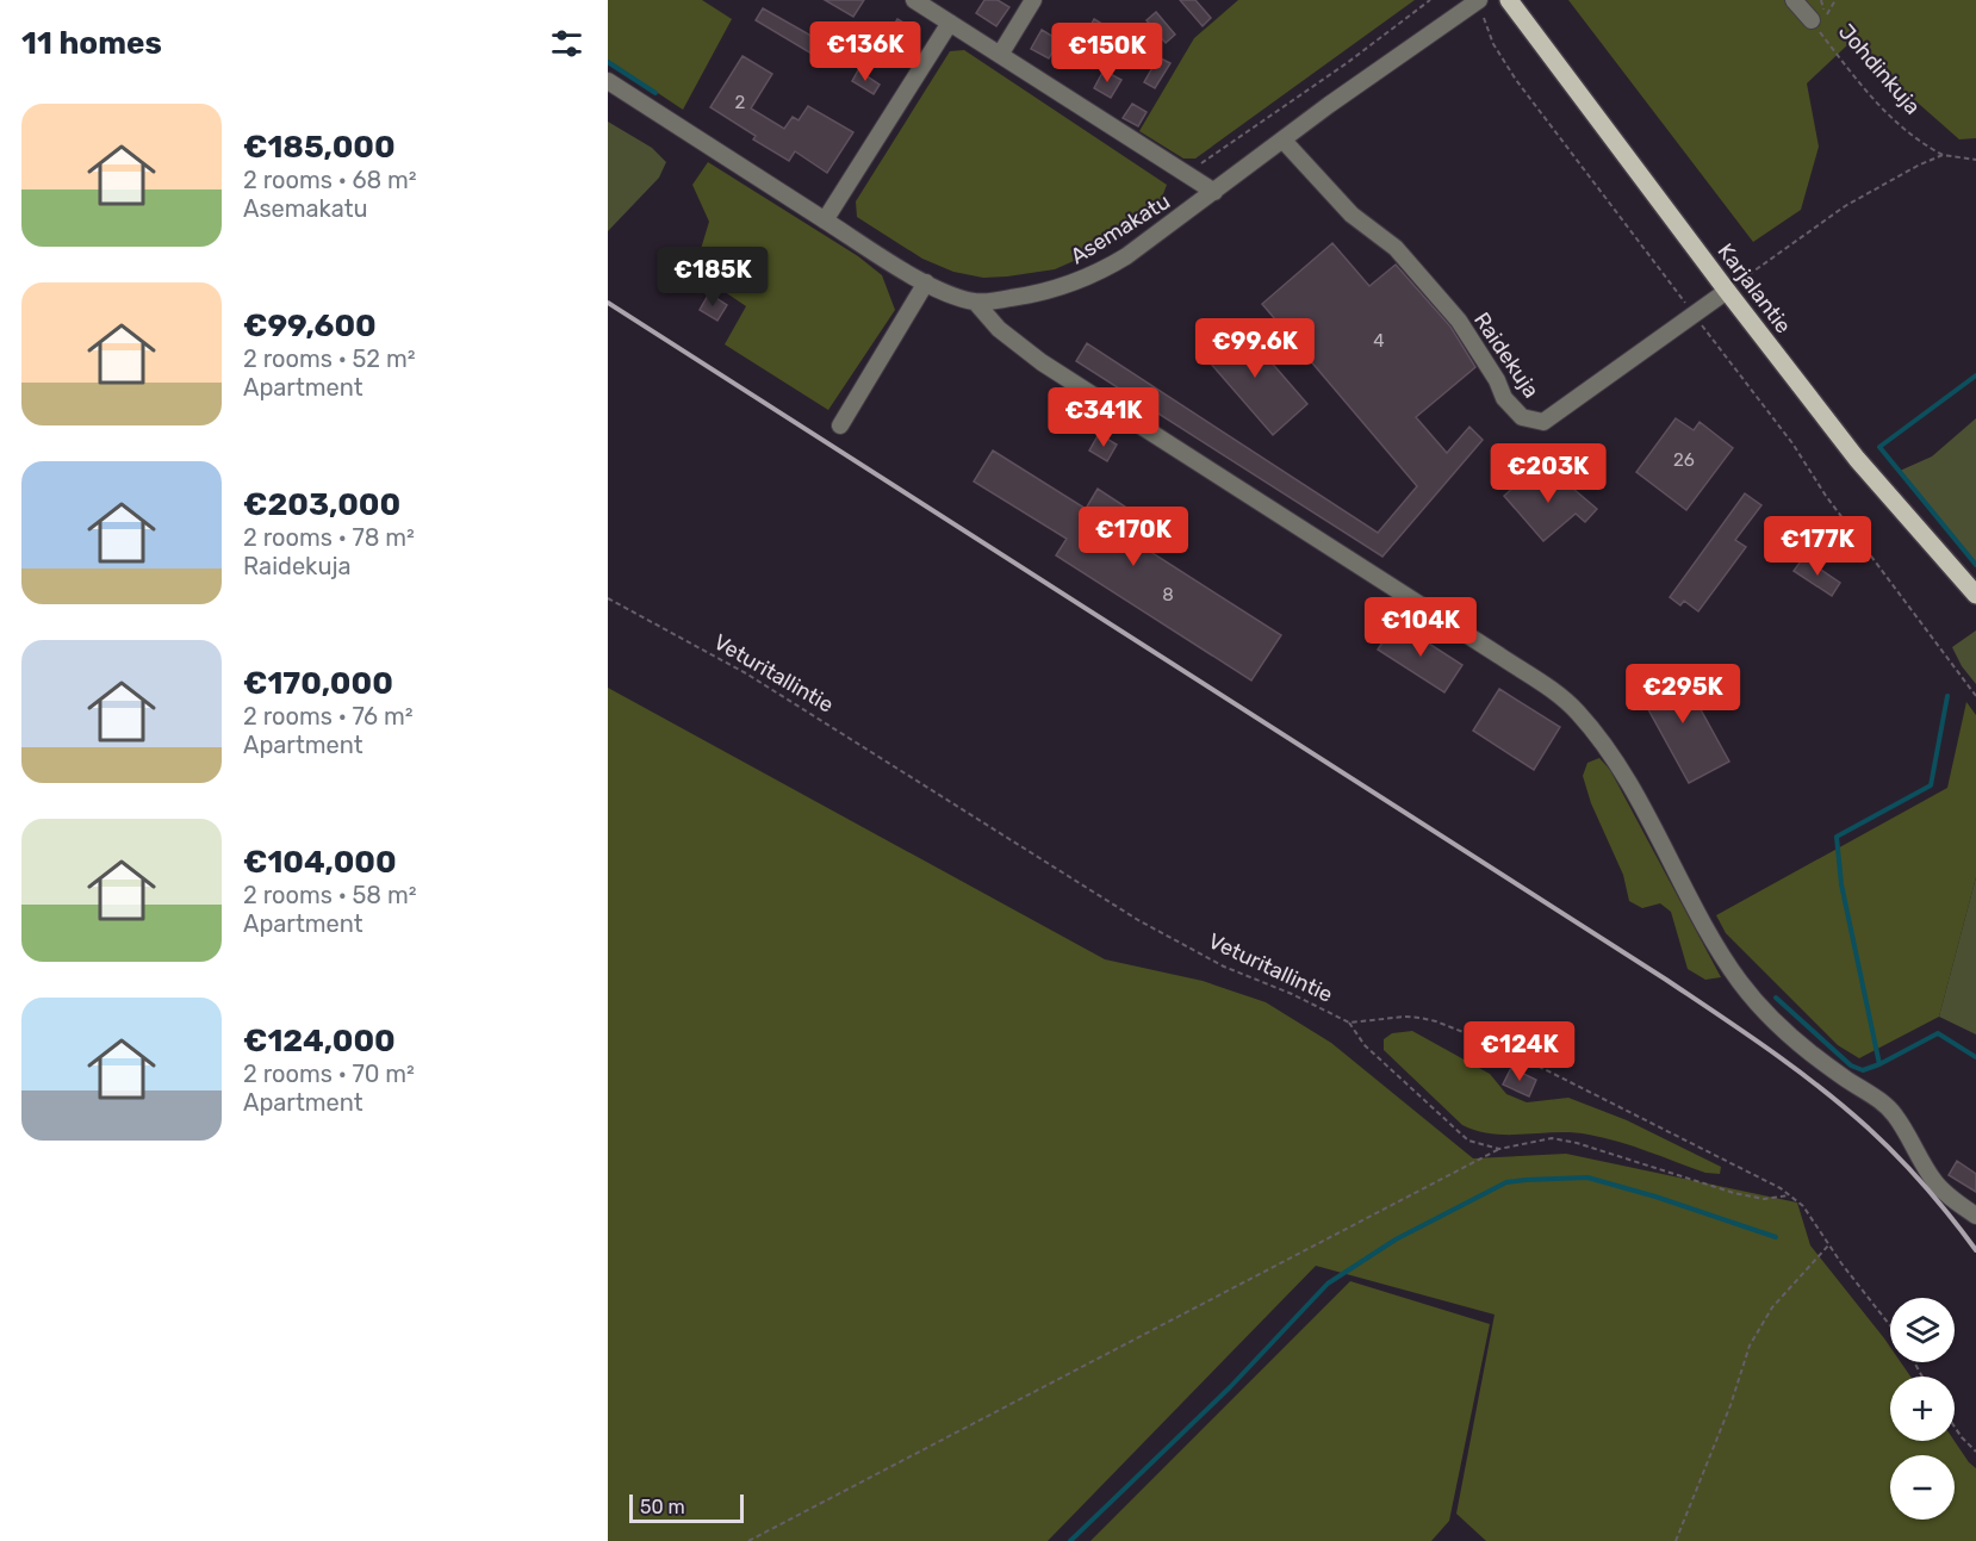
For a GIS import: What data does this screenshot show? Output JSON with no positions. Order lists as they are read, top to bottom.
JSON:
{
  "streets": {
    "main road": ["Karjalantie"],
    "street": ["Johdinkuja", "Asemakatu", "Raidekuja"],
    "path": ["Veturitallintie"]
  },
  "crossings": [
    ["Asemakatu", "Raidekuja"],
    ["Karjalantie", "Raidekuja"]
  ],
  "house_numbers": [
    "2",
    "4",
    "26",
    "8"
  ],
  "scale_bar": "50 m",
  "page": {
    "heading": "11 homes",
    "price": [
      "€136K",
      "€150K",
      "€185K",
      "€99.6K",
      "€341K",
      "€203K",
      "€170K",
      "€177K",
      "€104K",
      "€295K",
      "€124K"
    ],
    "list": [
      {
        "name": "€185,000",
        "note": "2 rooms · 68 m² · Asemakatu"
      },
      {
        "name": "€99,600",
        "note": "2 rooms · 52 m² · Apartment"
      },
      {
        "name": "€203,000",
        "note": "2 rooms · 78 m² · Raidekuja"
      },
      {
        "name": "€170,000",
        "note": "2 rooms · 76 m² · Apartment"
      },
      {
        "name": "€104,000",
        "note": "2 rooms · 58 m² · Apartment"
      },
      {
        "name": "€124,000",
        "note": "2 rooms · 70 m² · Apartment"
      }
    ],
    "map_buttons": ["+", "−"],
    "scale": "50 m"
  }
}
